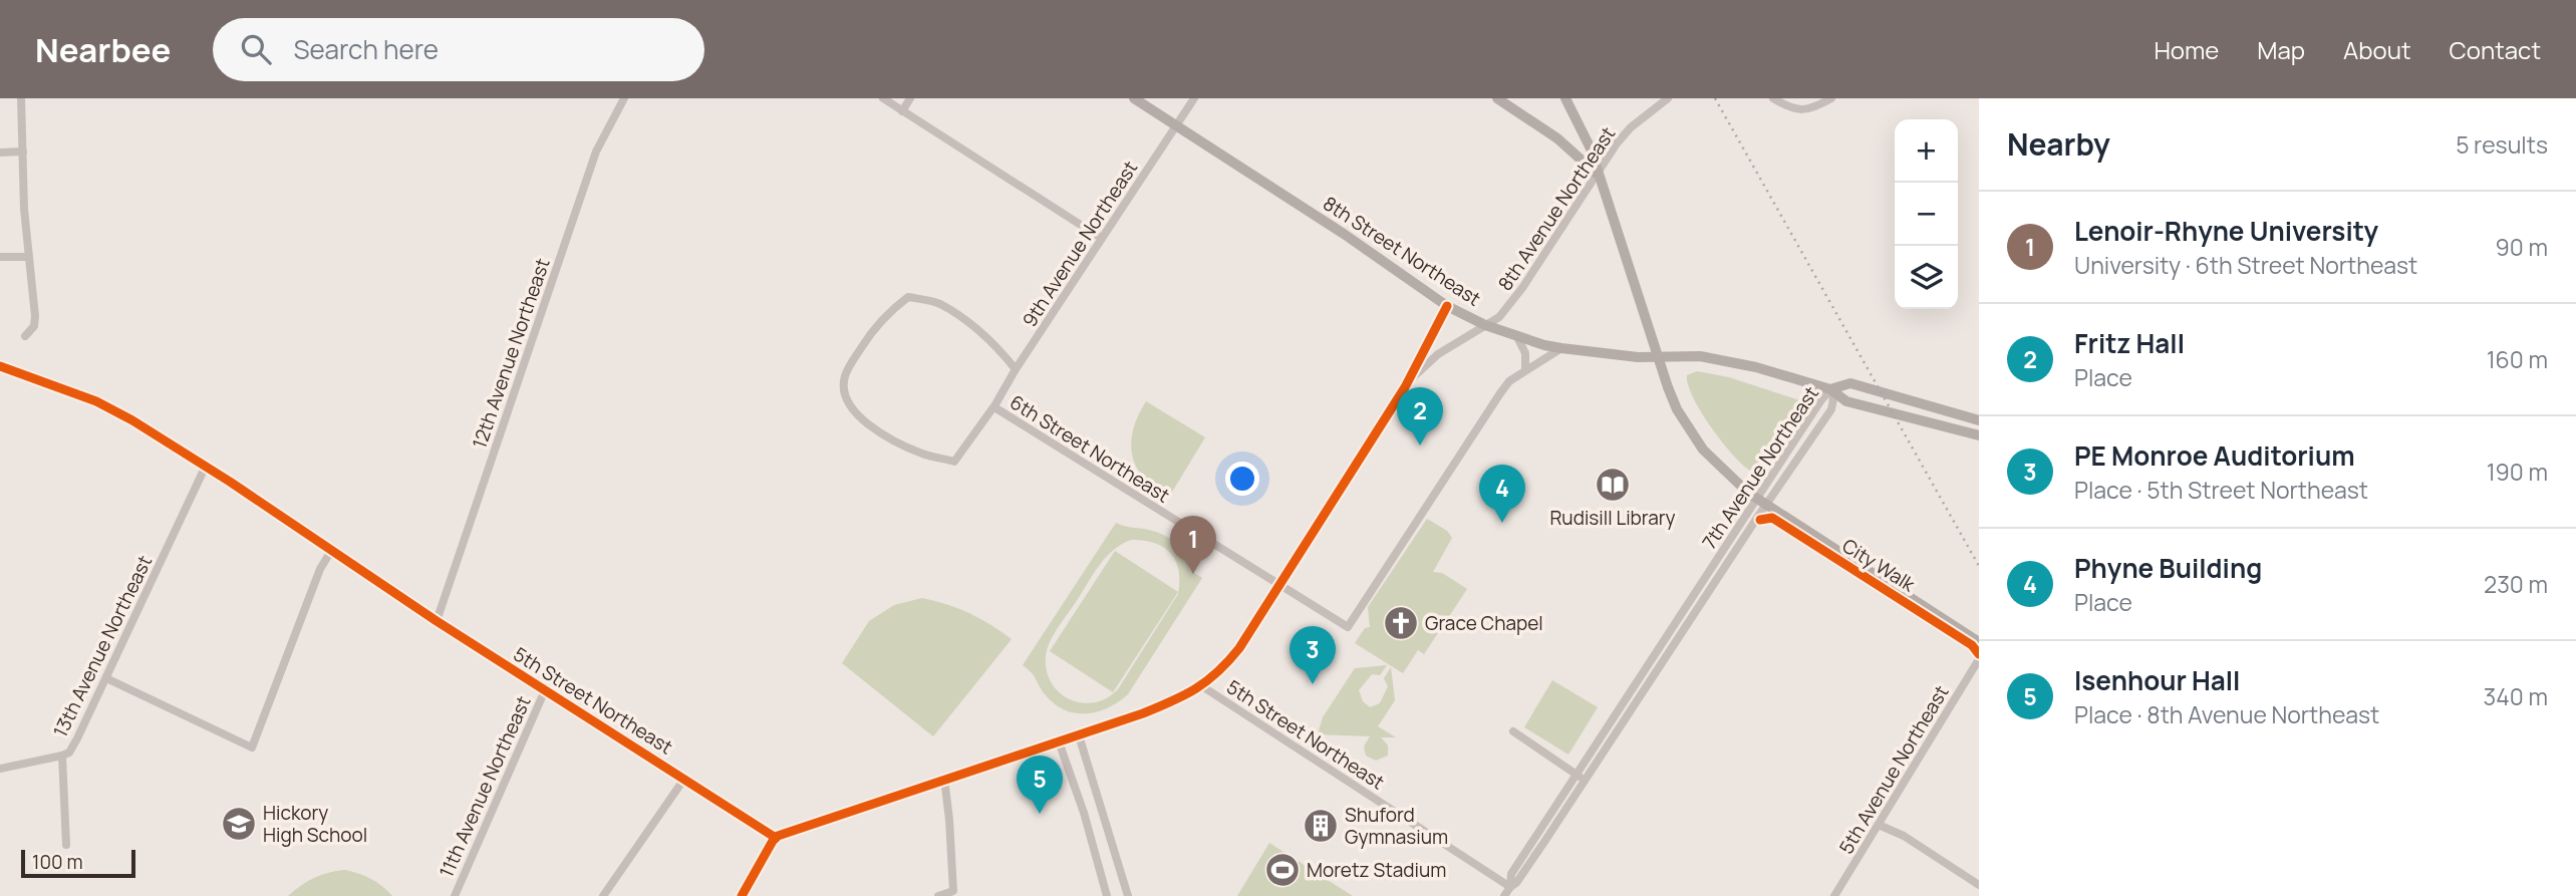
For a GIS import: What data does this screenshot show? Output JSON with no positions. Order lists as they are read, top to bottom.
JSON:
{
  "streets": {
    "main road": ["8th Street Northeast"],
    "street": [
      "8th Avenue Northeast",
      "9th Avenue Northeast",
      "12th Avenue Northeast",
      "6th Street Northeast",
      "7th Avenue Northeast",
      "13th Avenue Northeast",
      "5th Street Northeast",
      "5th Avenue Northeast",
      "11th Avenue Northeast"
    ],
    "cycle path": ["City Walk"]
  },
  "crossings": [
    ["8th Avenue Northeast", "8th Street Northeast"],
    ["9th Avenue Northeast", "8th Street Northeast"],
    ["9th Avenue Northeast", "6th Street Northeast"],
    ["8th Street Northeast", "7th Avenue Northeast"],
    ["12th Avenue Northeast", "5th Street Northeast"],
    ["7th Avenue Northeast", "5th Street Northeast"],
    ["13th Avenue Northeast", "5th Street Northeast"],
    ["5th Street Northeast", "11th Avenue Northeast"]
  ],
  "places": {
    "library": ["Rudisill Library"],
    "church": ["Grace Chapel"],
    "school or university": ["Hickory High School"],
    "building": ["Shuford Gymnasium"],
    "sports": ["Moretz Stadium"]
  },
  "scale_bar": "100 m",
  "page": {
    "header": "Nearbee",
    "search": "Search here",
    "nav": [
      "Home",
      "Map",
      "About",
      "Contact"
    ],
    "heading": ["Nearby", "5 results"],
    "map_buttons": ["+", "−"],
    "list": [
      {
        "mark": "1",
        "name": "Lenoir-Rhyne University",
        "note": "University · 6th Street Northeast",
        "value": "90 m"
      },
      {
        "mark": "2",
        "name": "Fritz Hall",
        "note": "Place",
        "value": "160 m"
      },
      {
        "mark": "3",
        "name": "PE Monroe Auditorium",
        "note": "Place · 5th Street Northeast",
        "value": "190 m"
      },
      {
        "mark": "4",
        "name": "Phyne Building",
        "note": "Place",
        "value": "230 m"
      },
      {
        "mark": "5",
        "name": "Isenhour Hall",
        "note": "Place · 8th Avenue Northeast",
        "value": "340 m"
      }
    ],
    "pins": [
      "2",
      "4",
      "1",
      "3",
      "5"
    ],
    "scale": "100 m"
  }
}
